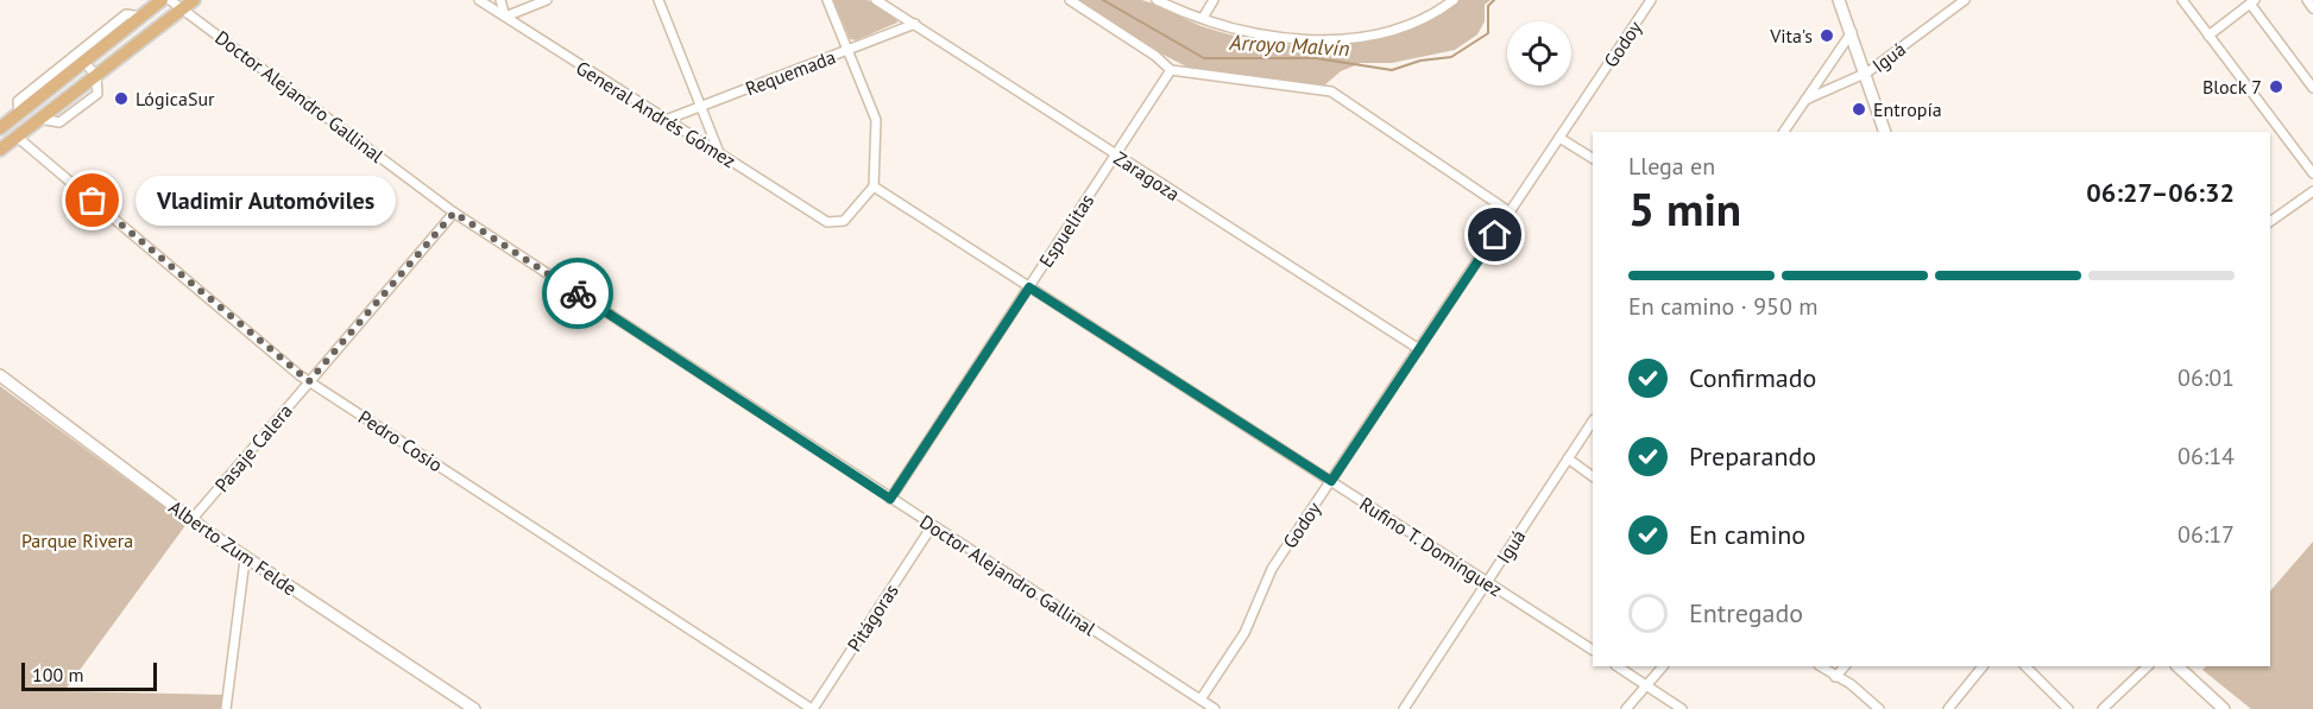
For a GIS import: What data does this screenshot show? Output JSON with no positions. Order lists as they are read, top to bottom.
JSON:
{
  "streets": {
    "street": [
      "Godoy",
      "Iguá",
      "Requemada",
      "Doctor Alejandro Gallinal",
      "General Andrés Gómez",
      "Zaragoza",
      "Espuelitas",
      "Pedro Cosio",
      "Pasaje Calera",
      "Rufino T. Domínguez",
      "Alberto Zum Felde",
      "Pitágoras"
    ]
  },
  "crossings": [
    ["Godoy", "Doctor Alejandro Gallinal"],
    ["Godoy", "Zaragoza"],
    ["Godoy", "Rufino T. Domínguez"],
    ["Iguá", "Rufino T. Domínguez"],
    ["Requemada", "General Andrés Gómez"],
    ["Requemada", "Zaragoza"],
    ["Doctor Alejandro Gallinal", "Espuelitas"],
    ["Doctor Alejandro Gallinal", "Pasaje Calera"],
    ["Doctor Alejandro Gallinal", "Pitágoras"],
    ["General Andrés Gómez", "Rufino T. Domínguez"],
    ["Zaragoza", "Espuelitas"],
    ["Espuelitas", "Rufino T. Domínguez"],
    ["Pedro Cosio", "Pasaje Calera"],
    ["Pedro Cosio", "Pitágoras"],
    ["Pasaje Calera", "Alberto Zum Felde"]
  ],
  "water": ["Arroyo Malvín"],
  "parks": ["Parque Rivera"],
  "places": [
    "Vita's",
    "Block 7",
    "LógicaSur",
    "Entropía",
    "Vladimir Automóviles"
  ],
  "scale_bar": "100 m",
  "page": {
    "heading": ["5 min", "Llega en", "06:27–06:32"],
    "bubble": "Vladimir Automóviles",
    "bar": "En camino · 950 m",
    "list": [
      ["Confirmado", "06:01"],
      ["Preparando", "06:14"],
      ["En camino", "06:17"],
      "Entregado"
    ],
    "scale": "100 m"
  }
}
